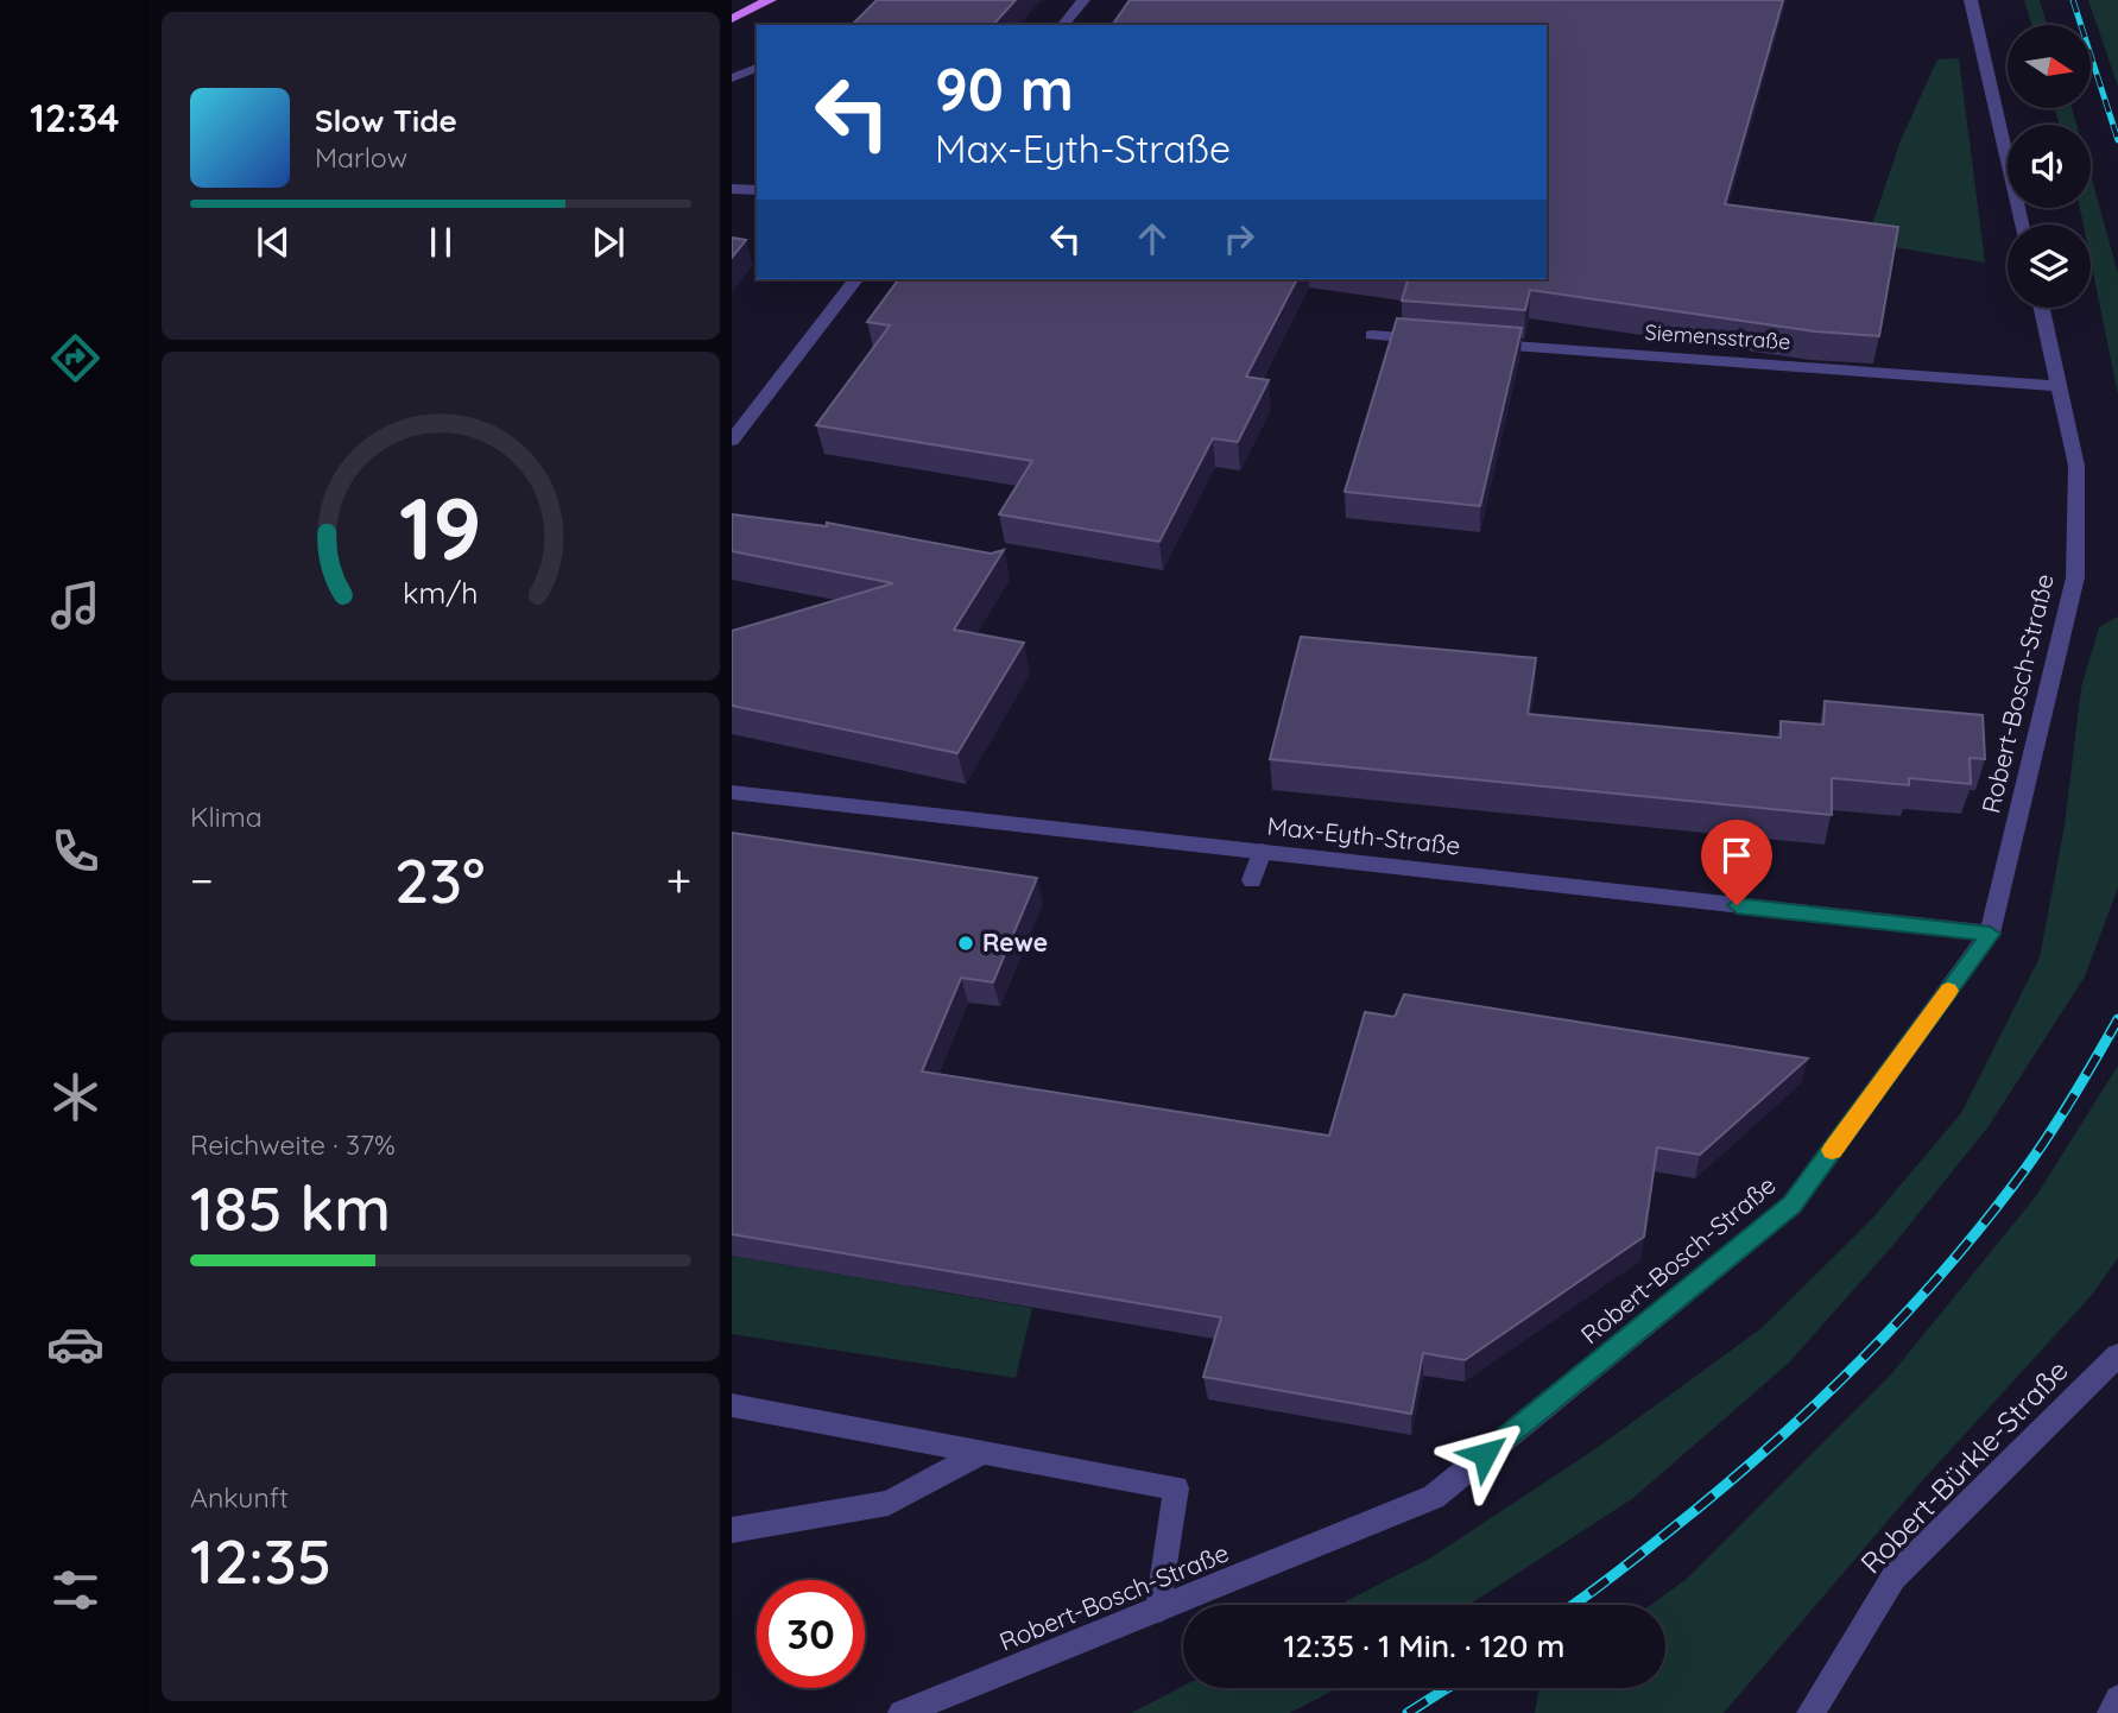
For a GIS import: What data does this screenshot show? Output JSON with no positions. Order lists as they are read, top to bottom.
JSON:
{
  "streets": {
    "street": [
      "Siemensstraße",
      "Robert-Bosch-Straße",
      "Max-Eyth-Straße",
      "Robert-Bürkle-Straße"
    ]
  },
  "crossings": [
    ["Siemensstraße", "Robert-Bosch-Straße"],
    ["Robert-Bosch-Straße", "Max-Eyth-Straße"]
  ],
  "places": ["Rewe"],
  "north": "right",
  "page": {
    "tabs": "12:34",
    "turn": ["90 m", "Max-Eyth-Straße"],
    "song": ["Slow Tide", "Marlow"],
    "tile": [
      "Klima",
      ["Reichweite · 37%", "185 km"],
      ["Ankunft", "12:35"]
    ],
    "heat": ["−", "23°", "+"],
    "limit": "30",
    "trip": "12:35 · 1 Min. · 120 m",
    "gauge": ["19", "km/h"]
  }
}
